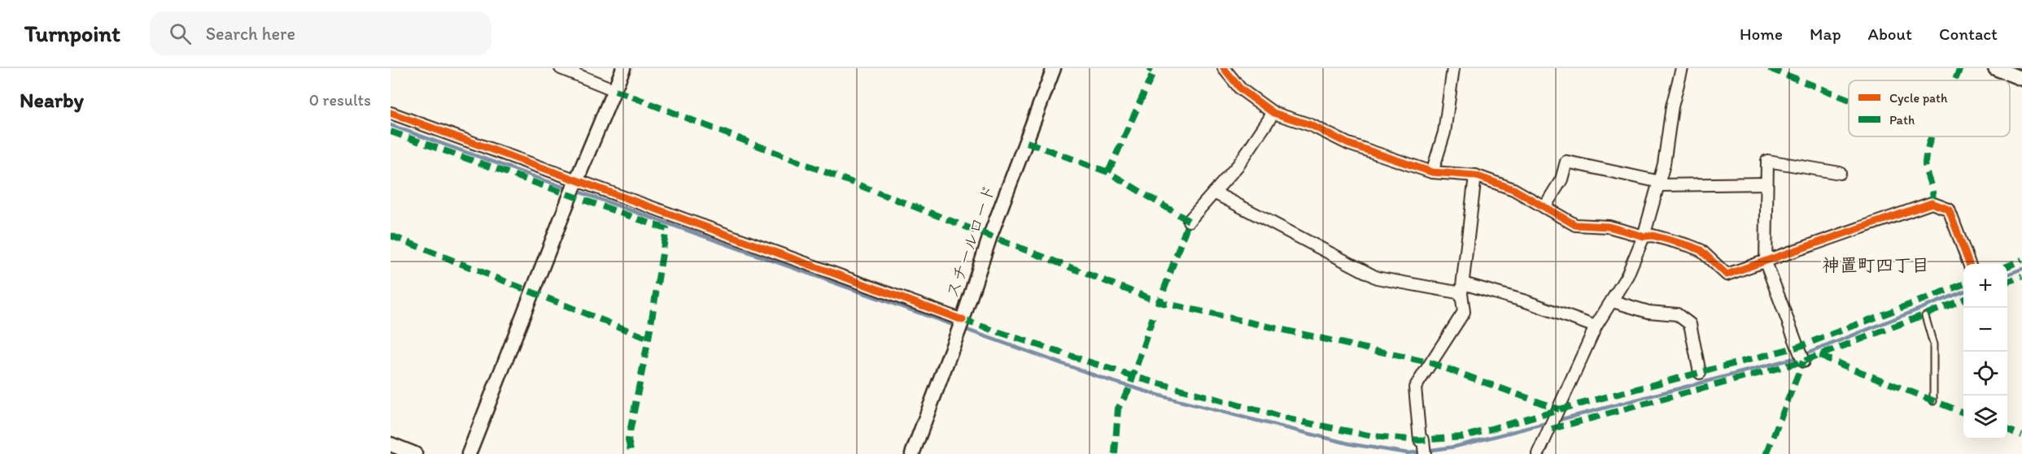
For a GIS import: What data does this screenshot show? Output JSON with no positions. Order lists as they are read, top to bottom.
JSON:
{
  "streets": {
    "street": ["スチールロード"]
  },
  "districts": ["神置町四丁目"],
  "legend": ["Cycle path", "Path"],
  "page": {
    "header": "Turnpoint",
    "search": "Search here",
    "nav": [
      "Home",
      "Map",
      "About",
      "Contact"
    ],
    "heading": ["Nearby", "0 results"],
    "map_buttons": ["+", "−"]
  }
}
